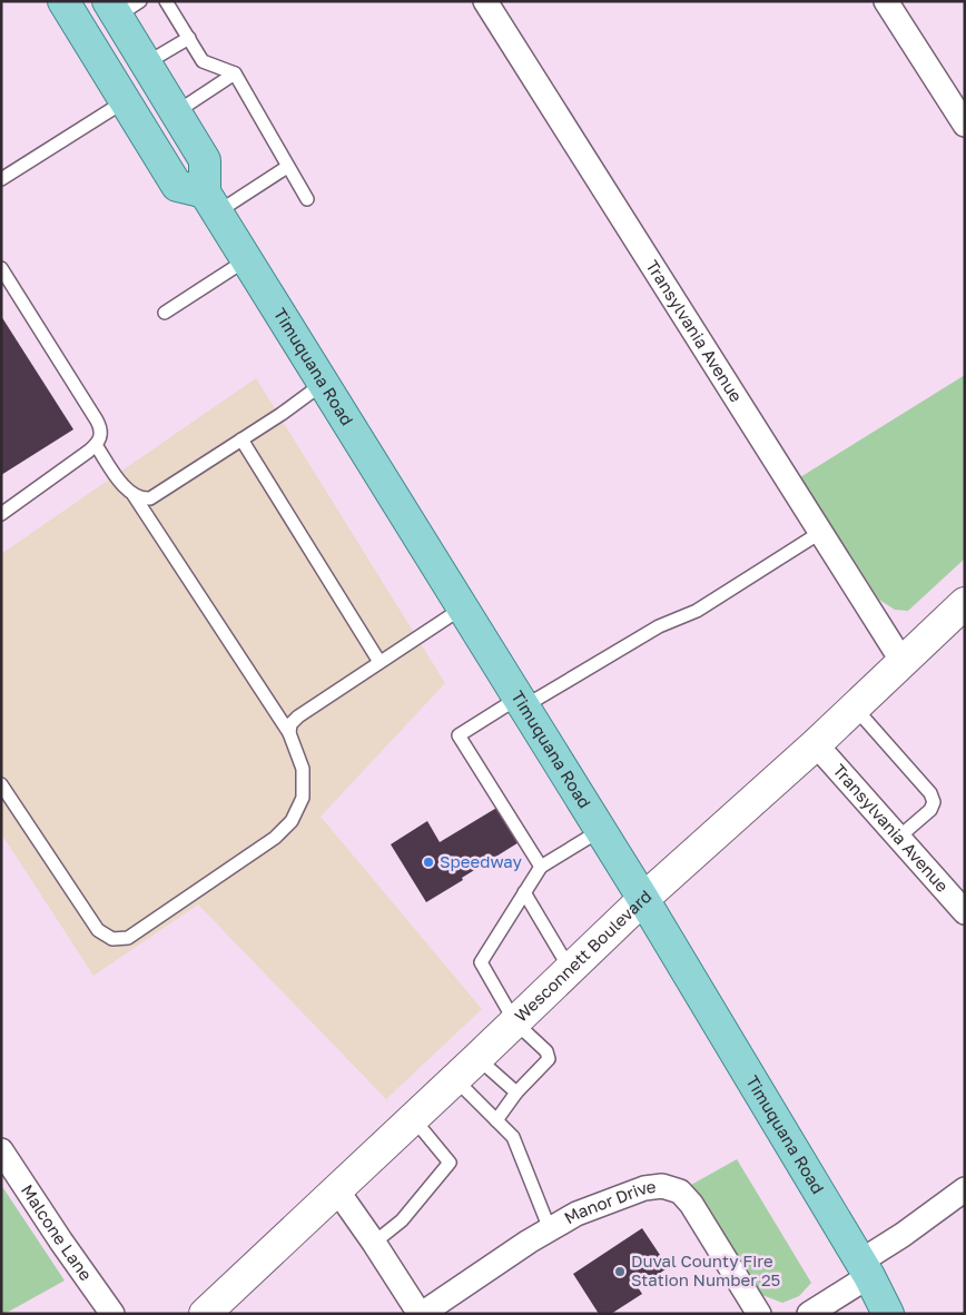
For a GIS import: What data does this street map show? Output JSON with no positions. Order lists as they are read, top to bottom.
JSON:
{
  "streets": {
    "main road": ["Timuquana Road"],
    "street": [
      "Transylvania Avenue",
      "Wesconnett Boulevard",
      "Manor Drive",
      "Malcone Lane"
    ]
  },
  "crossings": [
    ["Transylvania Avenue", "Wesconnett Boulevard"],
    ["Timuquana Road", "Wesconnett Boulevard"]
  ],
  "places": ["Speedway", "Duval County Fire Station Number 25"]
}
